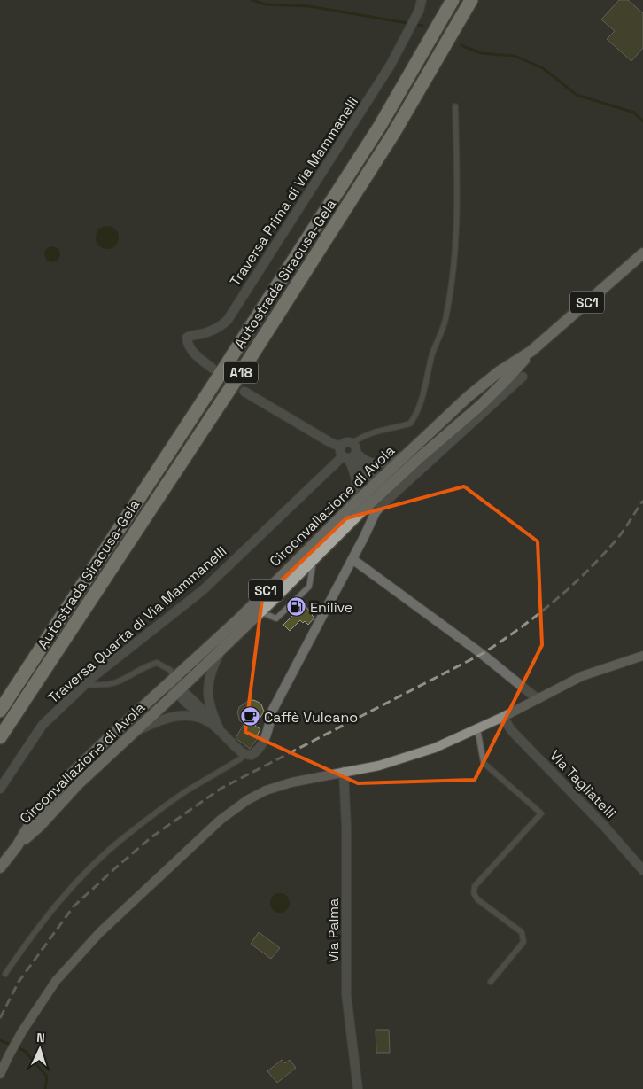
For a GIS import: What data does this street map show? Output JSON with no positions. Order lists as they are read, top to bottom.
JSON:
{
  "streets": {
    "highway": ["Autostrada Siracusa-Gela", "A18"],
    "main road": ["SC1", "Circonvallazione di Avola"],
    "street": [
      "Traversa Prima di Via Mammanelli",
      "Traversa Quarta di Via Mammanelli",
      "Via Tagliatelli",
      "Via Palma"
    ]
  },
  "places": {
    "fuel station": ["Enilive"],
    "cafe": ["Caffè Vulcano"]
  },
  "north": "top"
}
